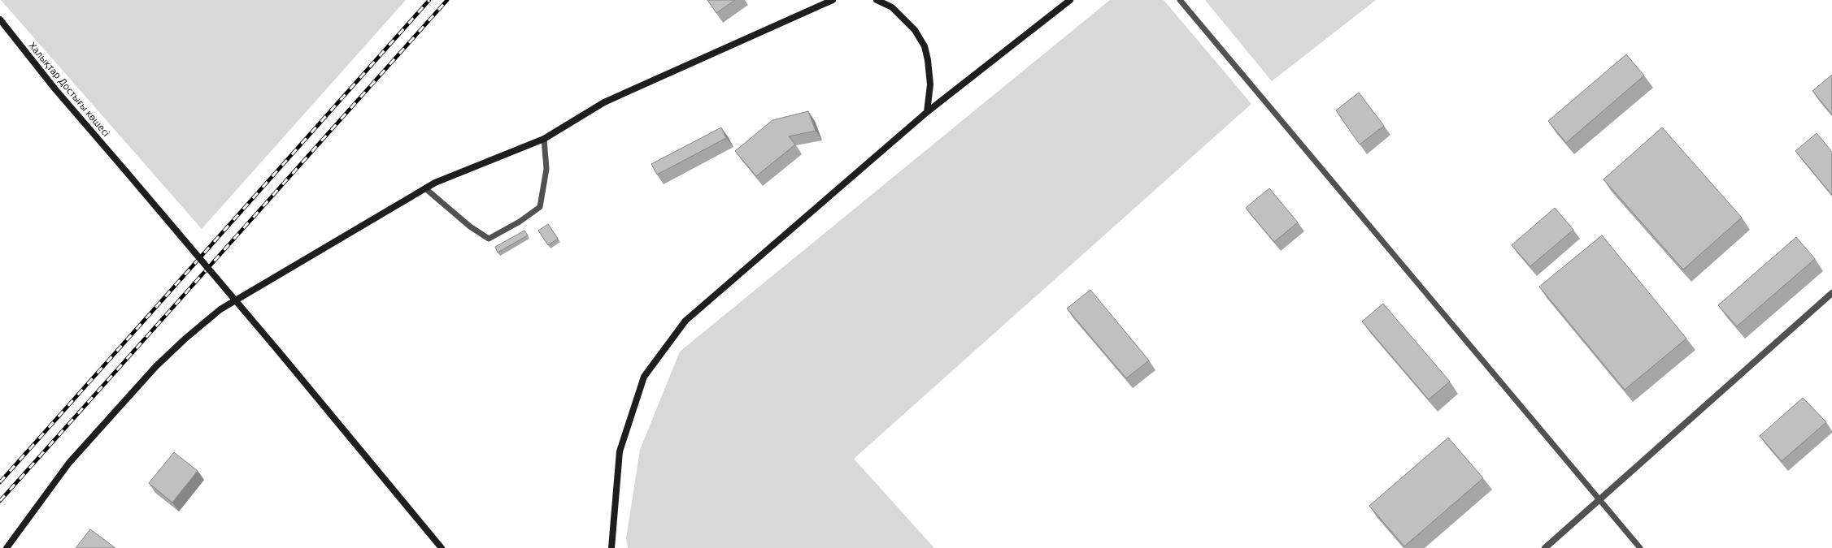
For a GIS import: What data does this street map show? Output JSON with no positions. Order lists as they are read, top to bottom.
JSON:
{
  "streets": {
    "main road": ["Халықтар Достығы көшесі"]
  }
}
